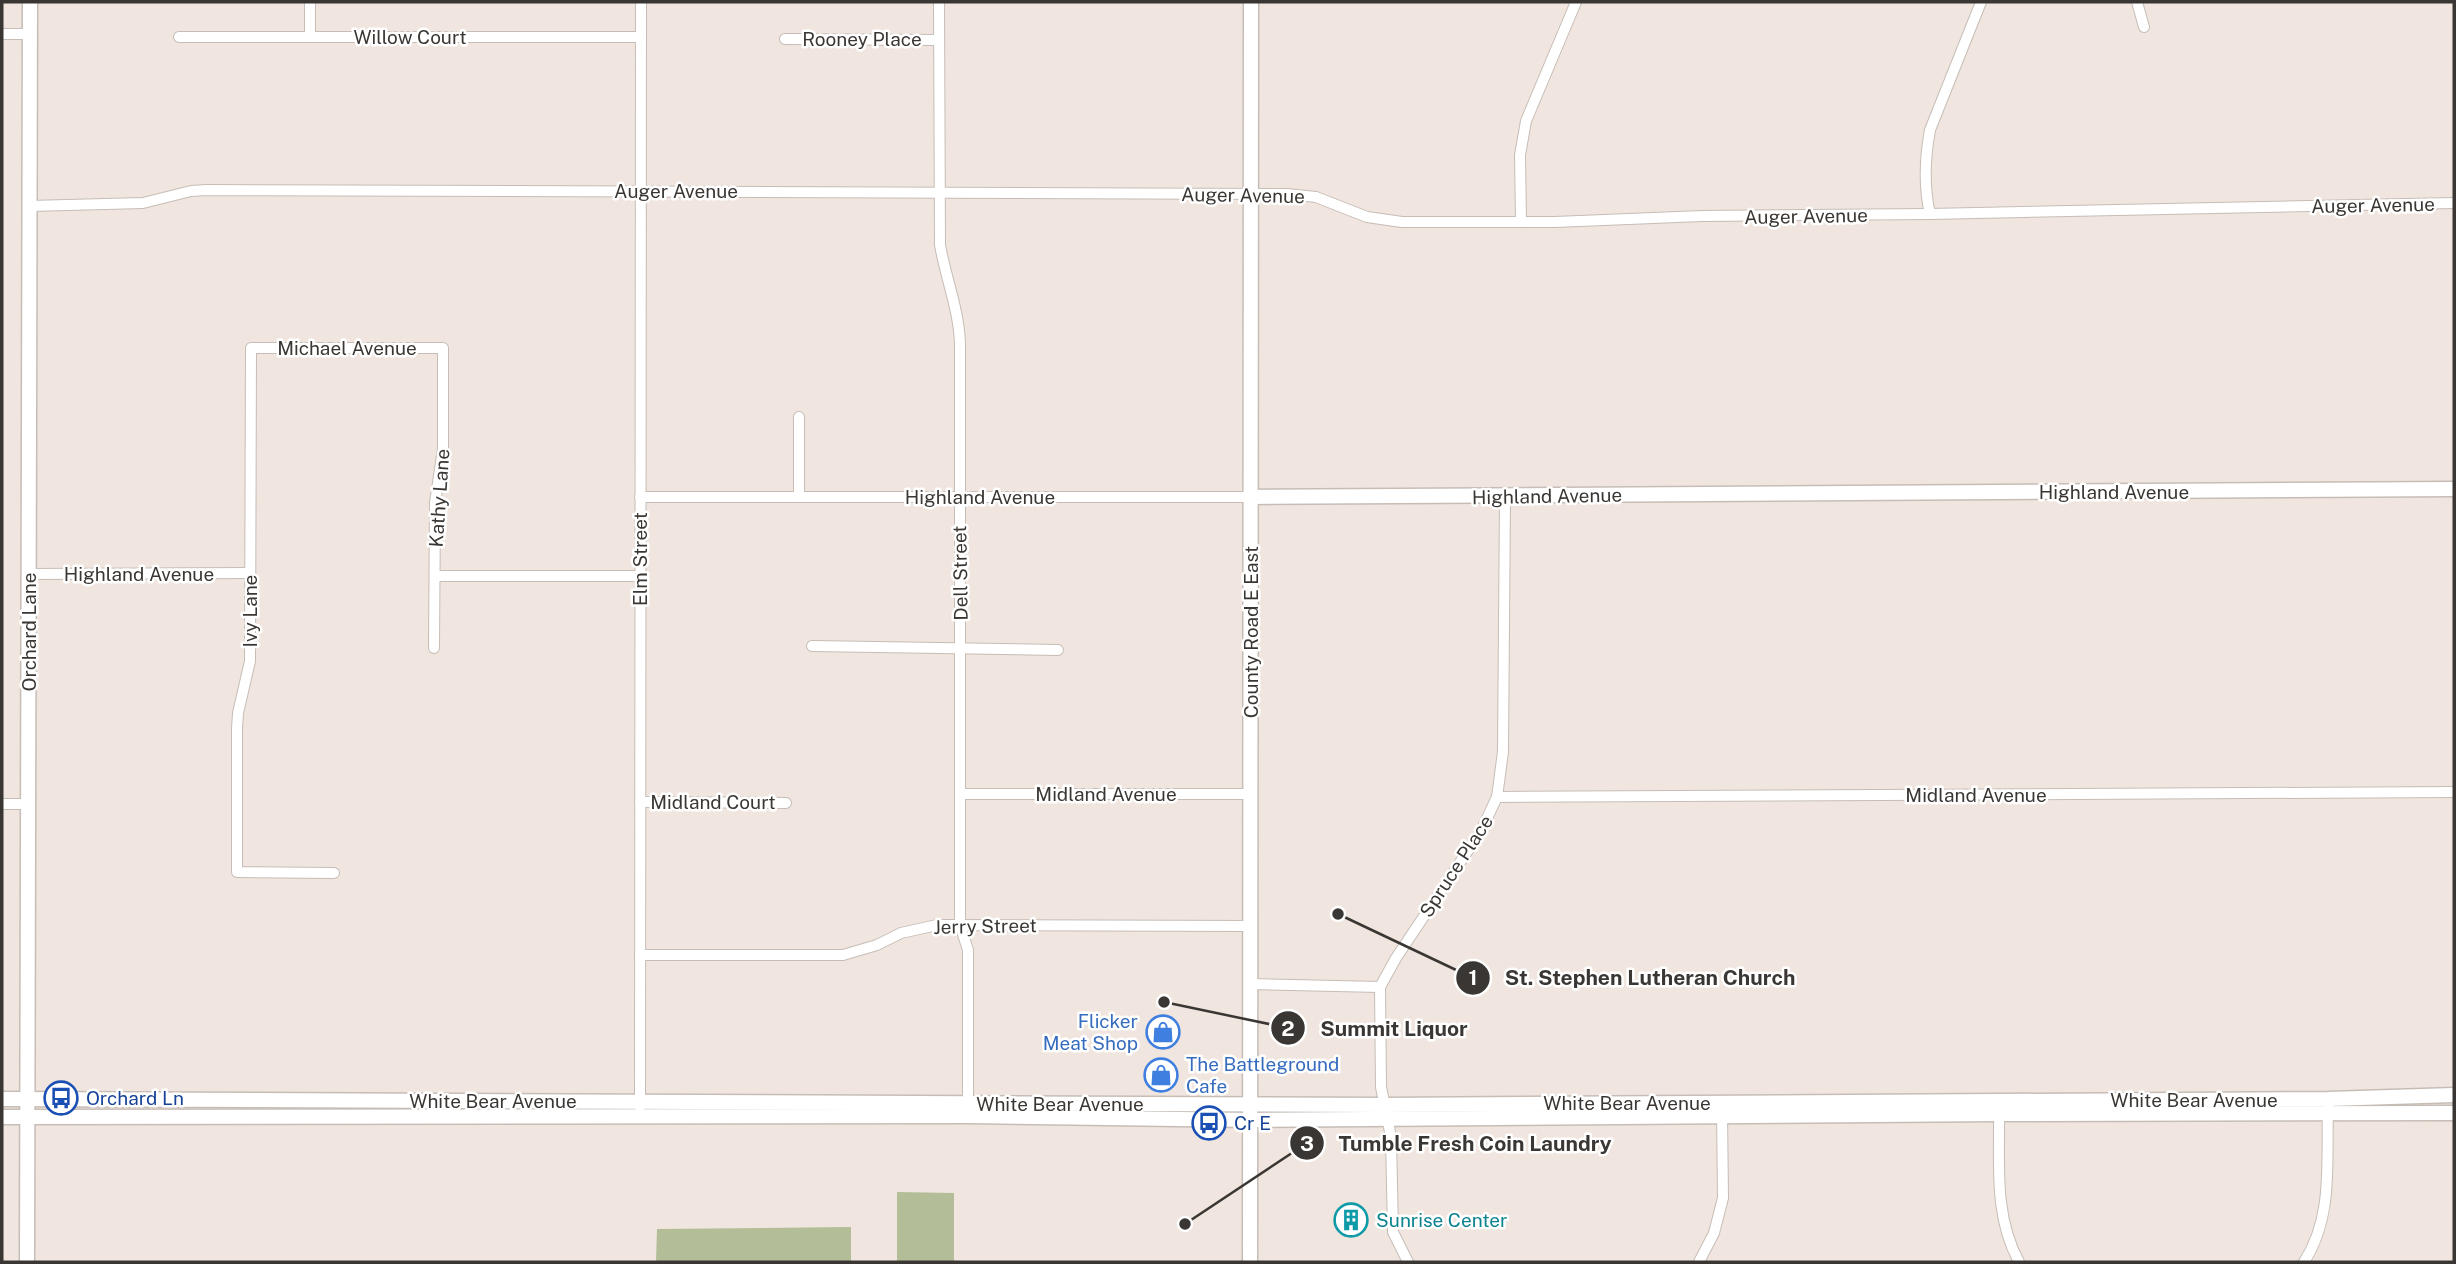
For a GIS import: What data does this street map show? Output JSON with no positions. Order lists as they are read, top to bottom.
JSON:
{
  "streets": {
    "main road": [
      "Highland Avenue",
      "Orchard Lane",
      "County Road E East",
      "White Bear Avenue"
    ],
    "street": [
      "Willow Court",
      "Rooney Place",
      "Auger Avenue",
      "Michael Avenue",
      "Kathy Lane",
      "Elm Street",
      "Dell Street",
      "Ivy Lane",
      "Midland Avenue",
      "Midland Court",
      "Spruce Place",
      "Jerry Street"
    ]
  },
  "crossings": [
    ["Willow Court", "Elm Street"],
    ["Rooney Place", "Dell Street"],
    ["Auger Avenue", "Elm Street"],
    ["Auger Avenue", "Dell Street"],
    ["Auger Avenue", "Orchard Lane"],
    ["Auger Avenue", "County Road E East"],
    ["Michael Avenue", "Kathy Lane"],
    ["Michael Avenue", "Ivy Lane"],
    ["Highland Avenue", "Elm Street"],
    ["Highland Avenue", "Dell Street"],
    ["Highland Avenue", "Ivy Lane"],
    ["Highland Avenue", "Orchard Lane"],
    ["Highland Avenue", "County Road E East"],
    ["Highland Avenue", "Spruce Place"],
    ["Elm Street", "Midland Court"],
    ["Elm Street", "Jerry Street"],
    ["Elm Street", "White Bear Avenue"],
    ["Dell Street", "Midland Avenue"],
    ["Dell Street", "Jerry Street"],
    ["Dell Street", "White Bear Avenue"],
    ["Orchard Lane", "White Bear Avenue"],
    ["County Road E East", "Midland Avenue"],
    ["County Road E East", "Jerry Street"],
    ["County Road E East", "White Bear Avenue"],
    ["Midland Avenue", "Spruce Place"]
  ],
  "places": {
    "other": ["St. Stephen Lutheran Church", "Summit Liquor", "Tumble Fresh Coin Laundry"],
    "shop": ["Flicker Meat Shop", "The Battleground Cafe"],
    "bus stop": ["Orchard Ln", "Cr E"],
    "building": ["Sunrise Center"]
  }
}
